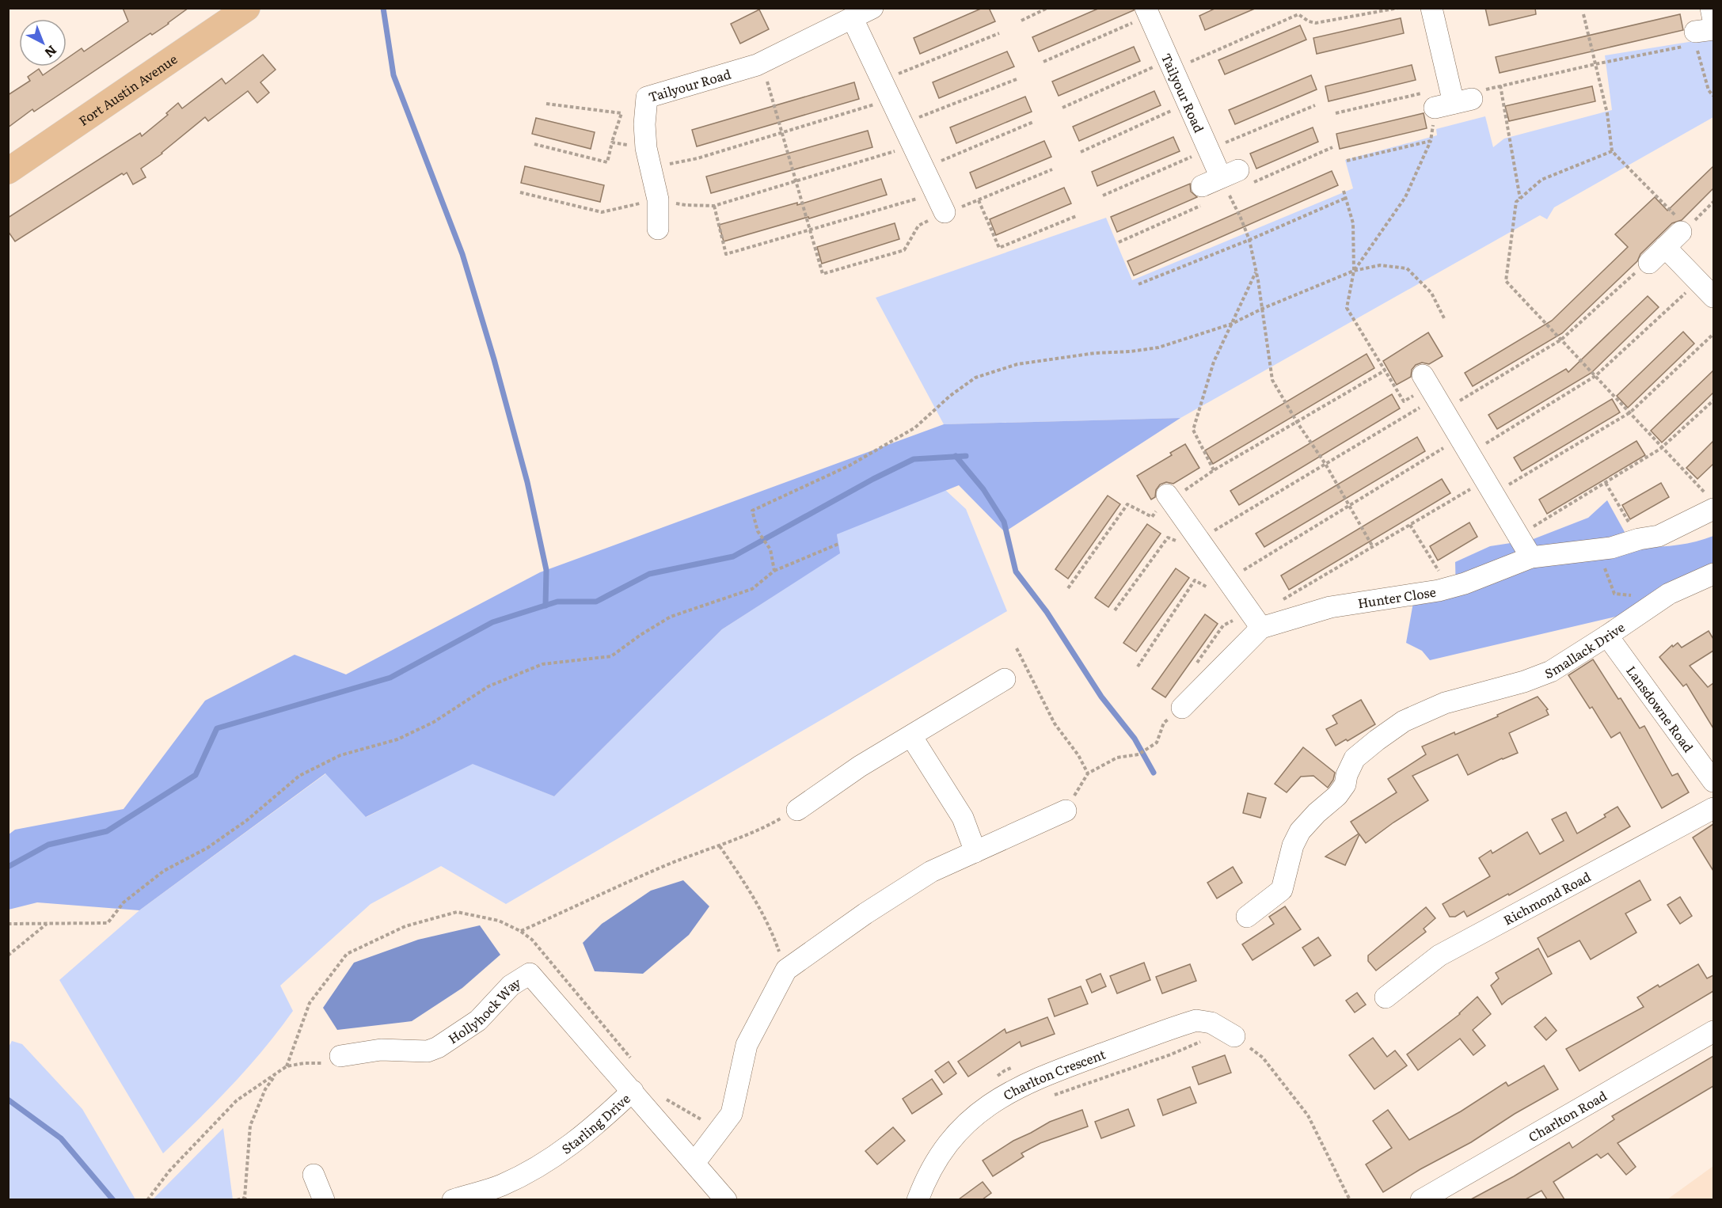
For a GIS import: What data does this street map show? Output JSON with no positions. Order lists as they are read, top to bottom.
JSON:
{
  "streets": {
    "main road": ["Fort Austin Avenue"],
    "street": [
      "Tailyour Road",
      "Hunter Close",
      "Smallack Drive",
      "Lansdowne Road",
      "Richmond Road",
      "Hollyhock Way",
      "Charlton Crescent",
      "Charlton Road",
      "Starling Drive"
    ]
  },
  "crossings": [
    ["Smallack Drive", "Lansdowne Road"],
    ["Hollyhock Way", "Starling Drive"]
  ],
  "north": "bottom right"
}
